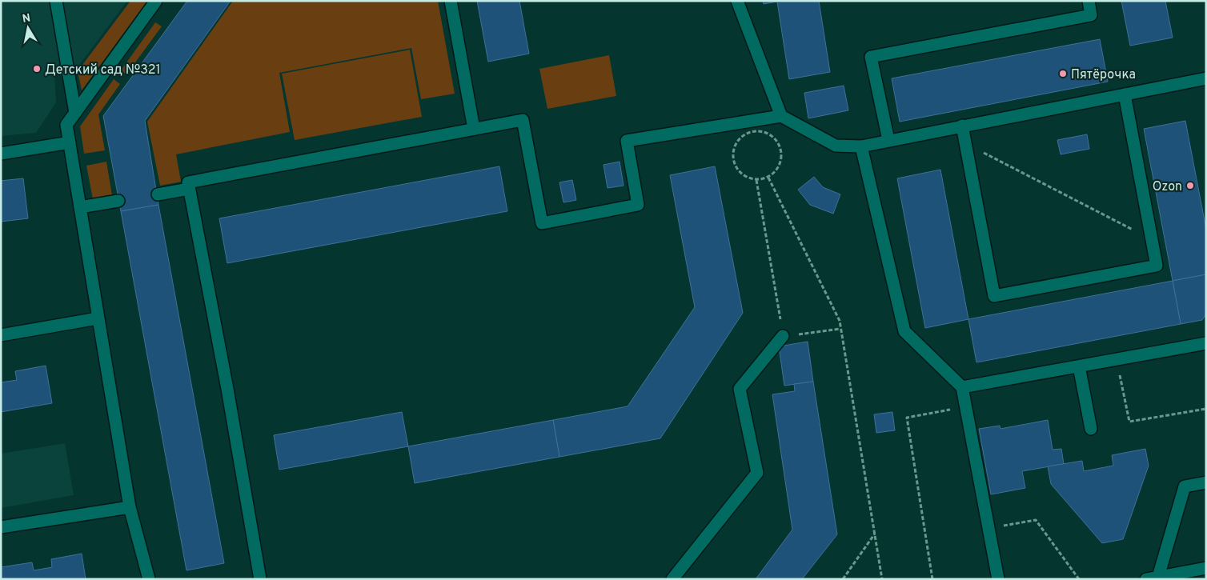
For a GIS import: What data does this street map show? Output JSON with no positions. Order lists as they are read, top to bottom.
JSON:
{
  "places": ["Детский сад №321", "Пятёрочка", "Ozon"],
  "north": "top"
}
